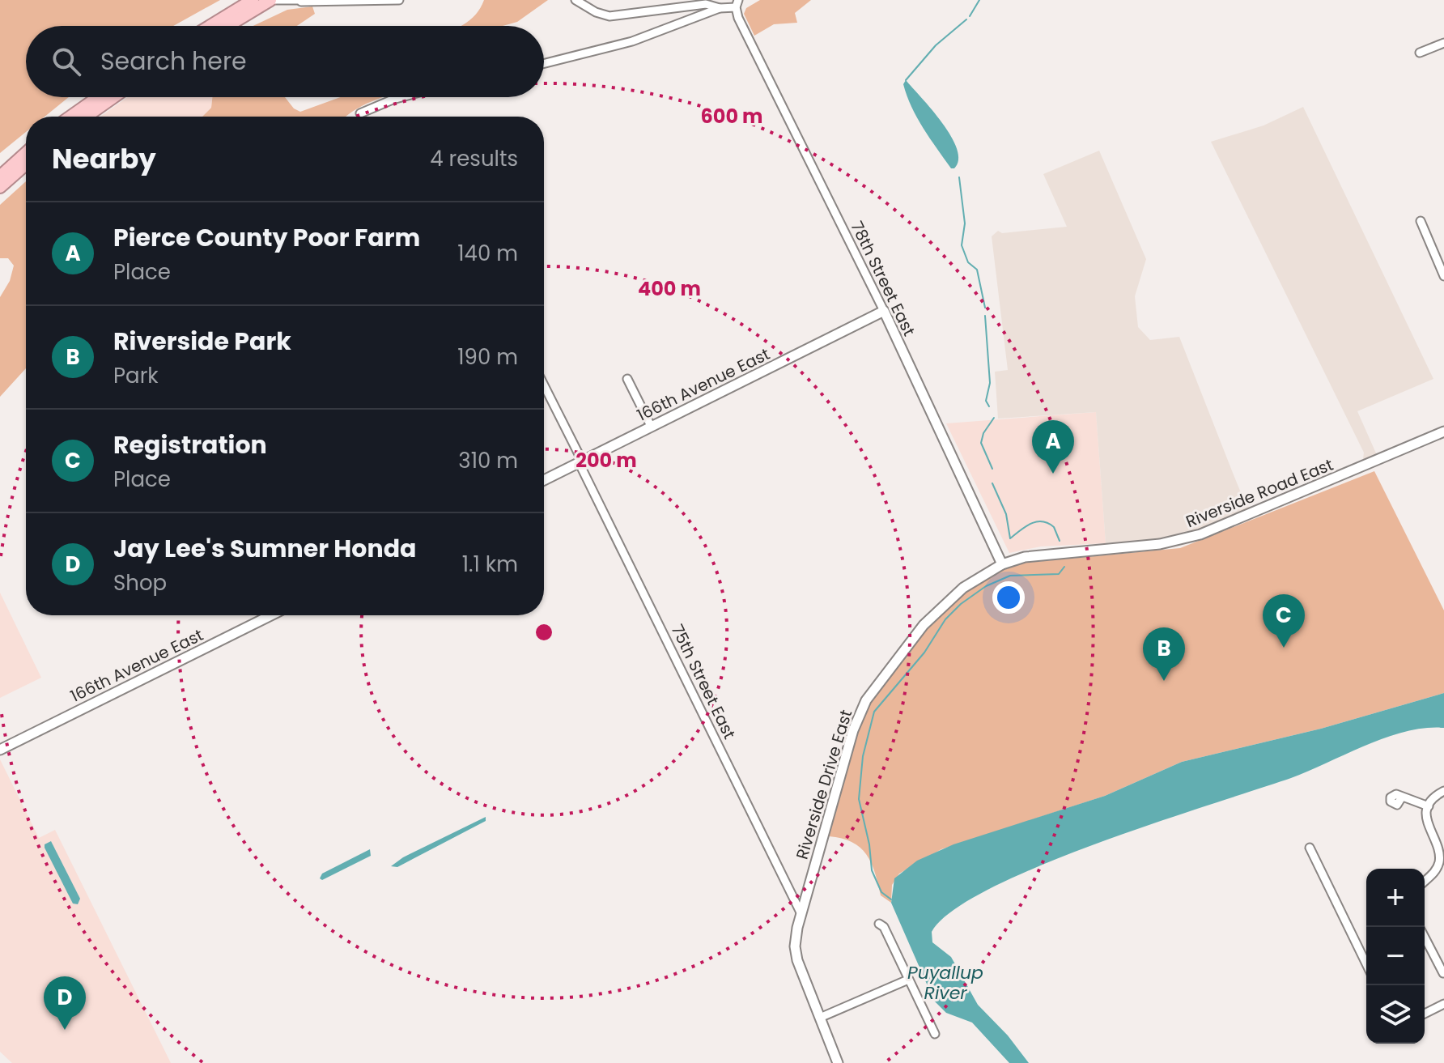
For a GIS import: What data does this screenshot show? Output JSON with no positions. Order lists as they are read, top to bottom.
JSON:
{
  "streets": {
    "street": [
      "78th Street East",
      "166th Avenue East",
      "Riverside Road East",
      "75th Street East",
      "Riverside Drive East"
    ]
  },
  "crossings": [
    ["78th Street East", "166th Avenue East"],
    ["78th Street East", "Riverside Road East"],
    ["78th Street East", "Riverside Drive East"],
    ["166th Avenue East", "75th Street East"],
    ["Riverside Road East", "Riverside Drive East"],
    ["75th Street East", "Riverside Drive East"]
  ],
  "water": ["Puyallup River"],
  "page": {
    "search": "Search here",
    "heading": ["Nearby", "4 results"],
    "list": [
      {
        "mark": "A",
        "name": "Pierce County Poor Farm",
        "note": "Place",
        "value": "140 m"
      },
      {
        "mark": "B",
        "name": "Riverside Park",
        "note": "Park",
        "value": "190 m"
      },
      {
        "mark": "C",
        "name": "Registration",
        "note": "Place",
        "value": "310 m"
      },
      {
        "mark": "D",
        "name": "Jay Lee's Sumner Honda",
        "note": "Shop",
        "value": "1.1 km"
      }
    ],
    "pins": [
      "A",
      "C",
      "B",
      "D"
    ],
    "map_buttons": ["+", "−"]
  },
  "rings": ["600 m", "400 m", "200 m"]
}
